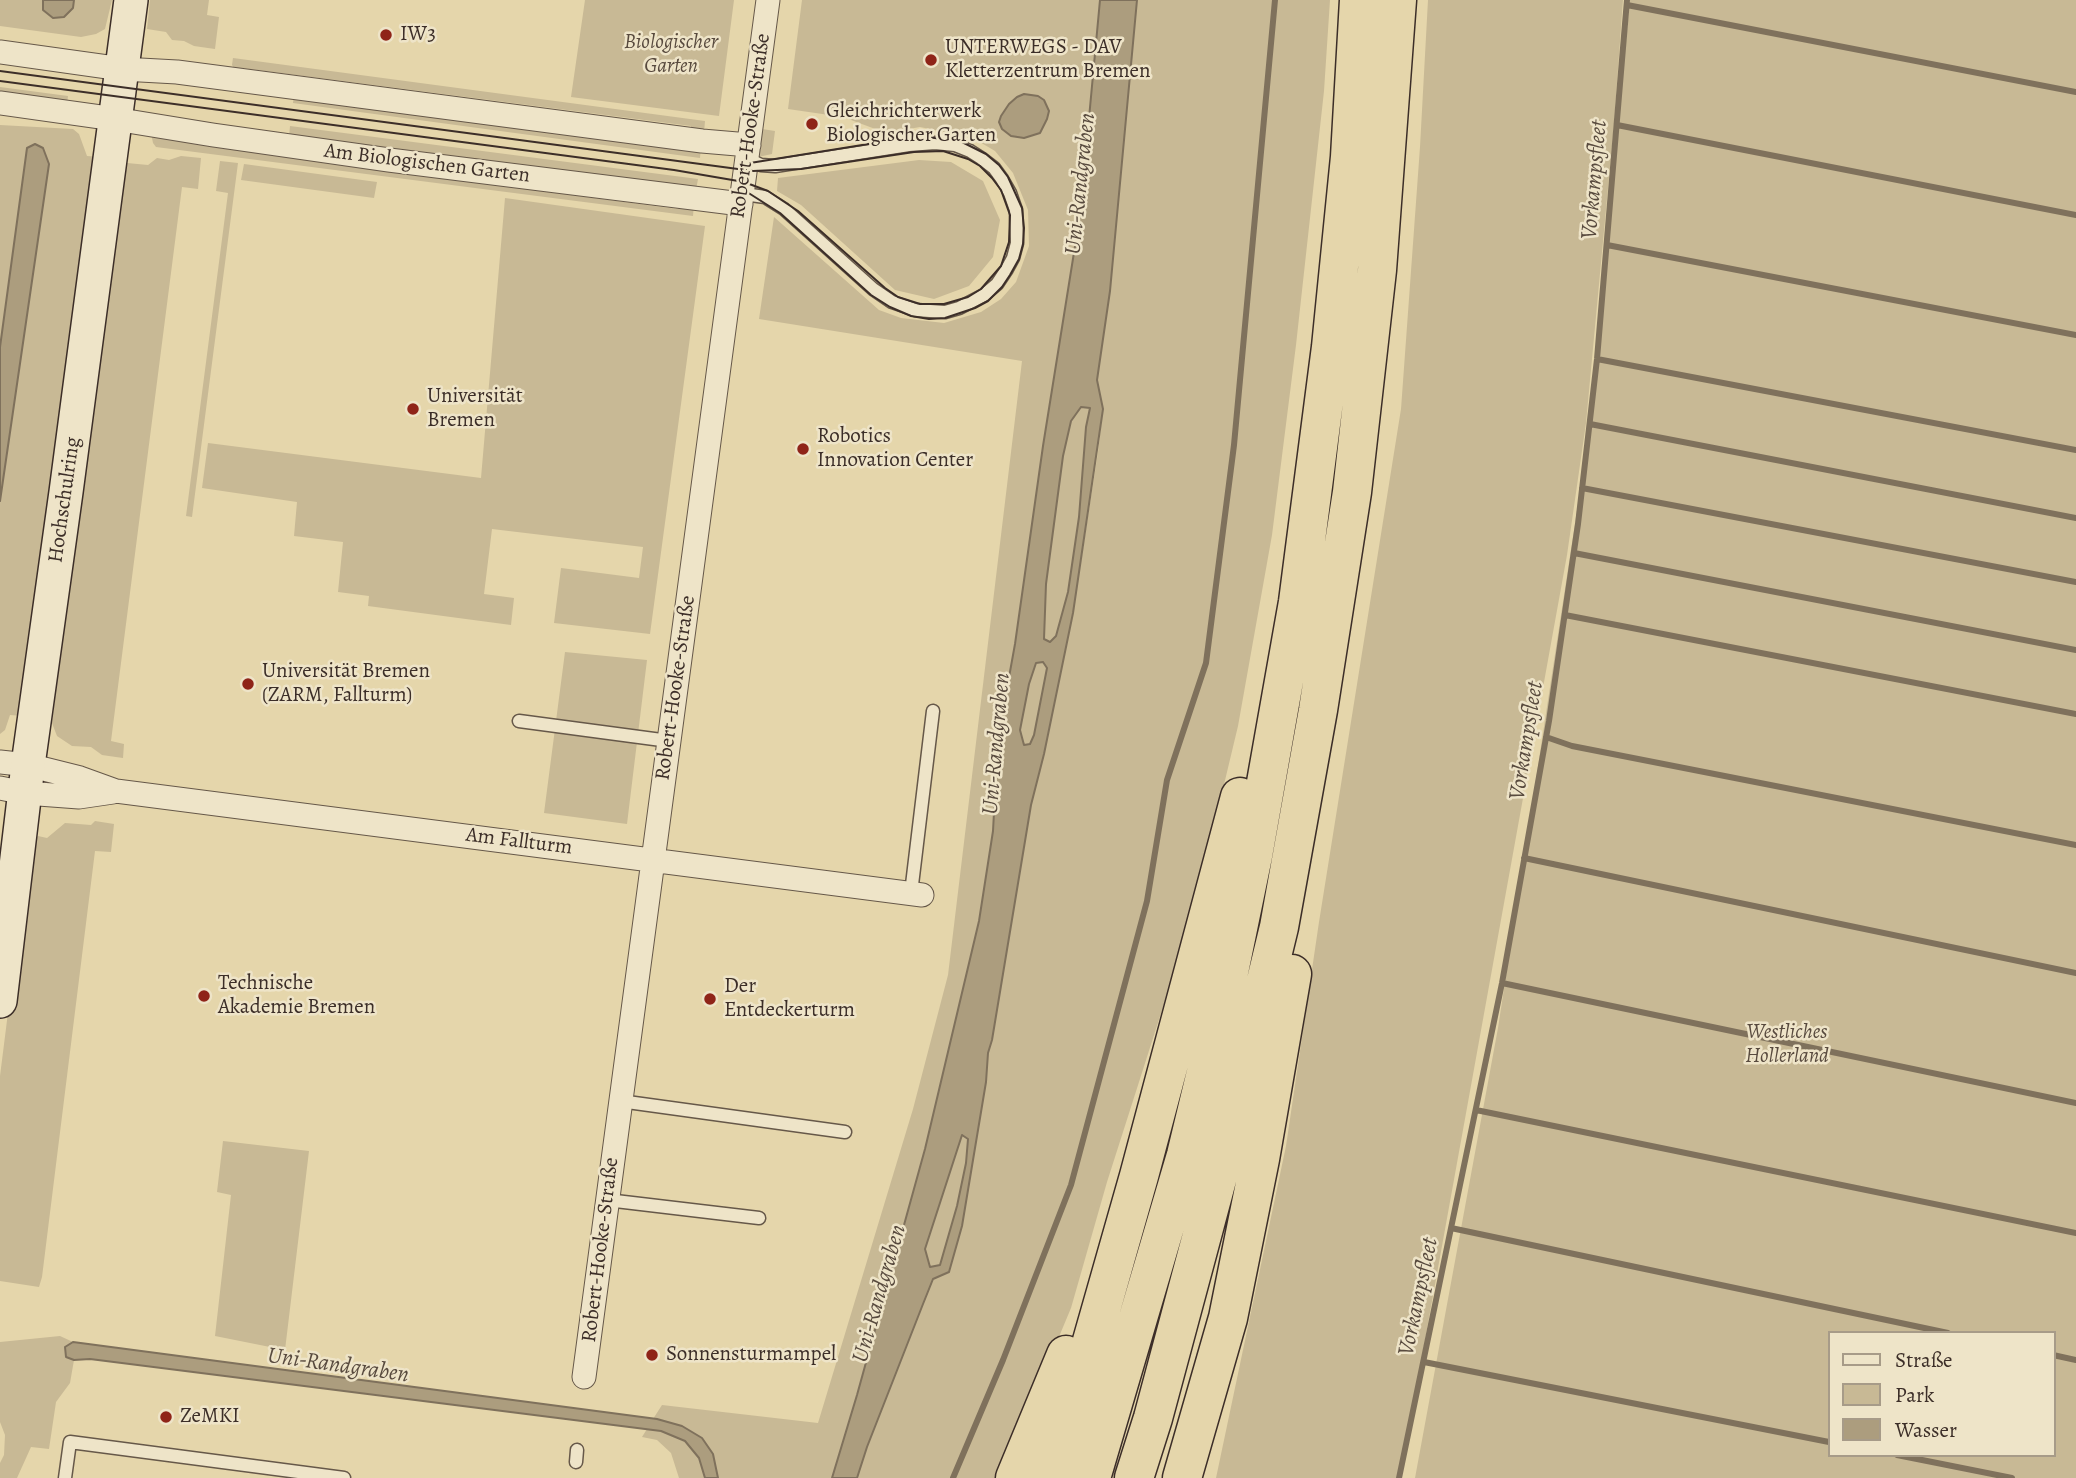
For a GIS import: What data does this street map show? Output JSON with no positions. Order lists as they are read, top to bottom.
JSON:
{
  "streets": {
    "street": [
      "Robert-Hooke-Straße",
      "Am Biologischen Garten",
      "Hochschulring",
      "Am Fallturm"
    ]
  },
  "crossings": [
    ["Robert-Hooke-Straße", "Am Biologischen Garten"],
    ["Robert-Hooke-Straße", "Am Fallturm"],
    ["Am Biologischen Garten", "Hochschulring"],
    ["Hochschulring", "Am Fallturm"]
  ],
  "water": ["Vorkampsfleet", "Uni-Randgraben"],
  "parks": ["Biologischer Garten", "Westliches Hollerland"],
  "places": [
    "IW3",
    "UNTERWEGS - DAV Kletterzentrum Bremen",
    "Gleichrichterwerk Biologischer Garten",
    "Universität Bremen",
    "Robotics Innovation Center",
    "Universität Bremen (ZARM, Fallturm)",
    "Technische Akademie Bremen",
    "Der Entdeckerturm",
    "Sonnensturmampel",
    "ZeMKI"
  ],
  "legend": ["Straße", "Park", "Wasser"]
}
